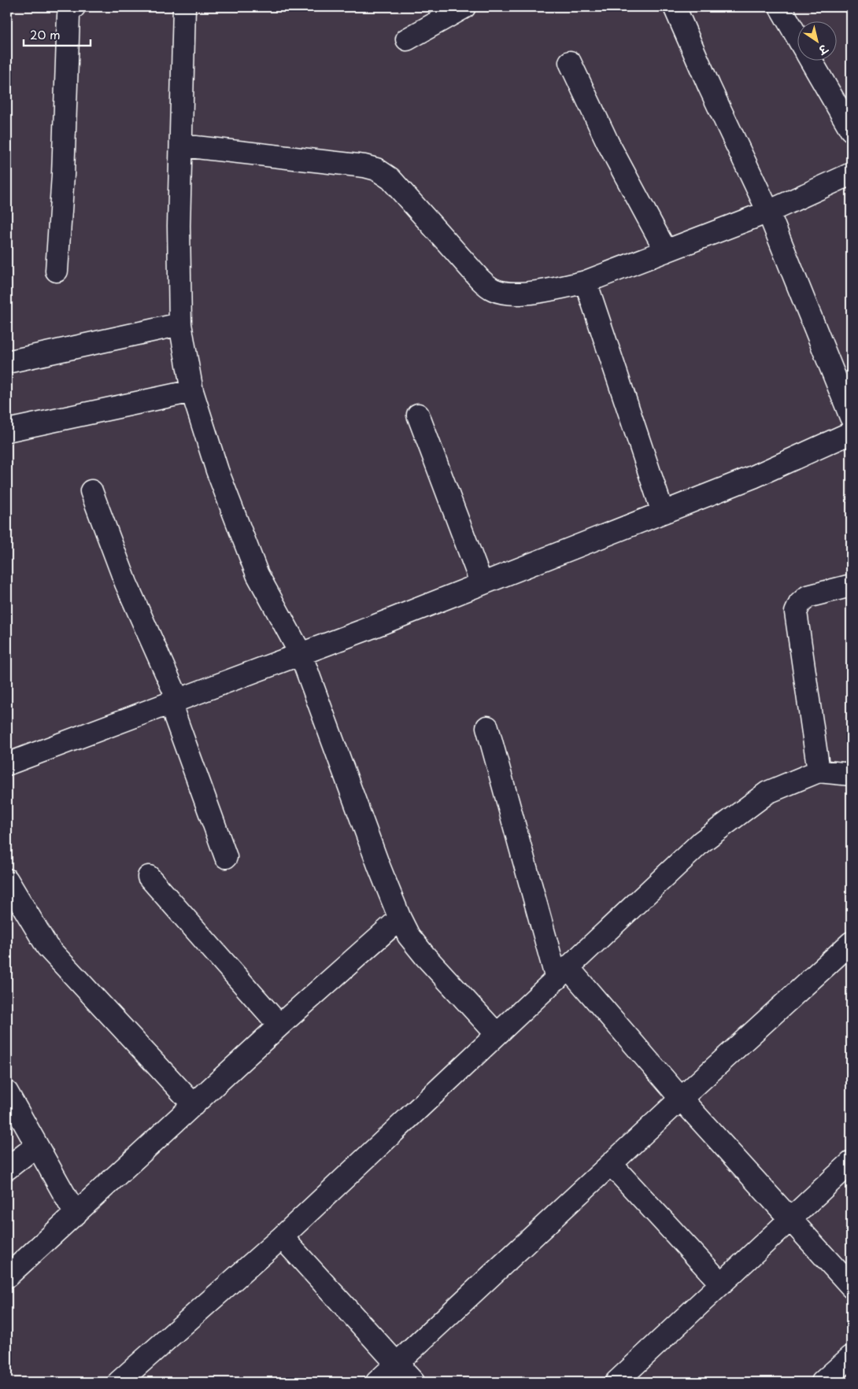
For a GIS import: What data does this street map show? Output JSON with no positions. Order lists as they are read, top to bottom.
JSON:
{
  "scale_bar": "20 m",
  "north": "bottom right"
}
